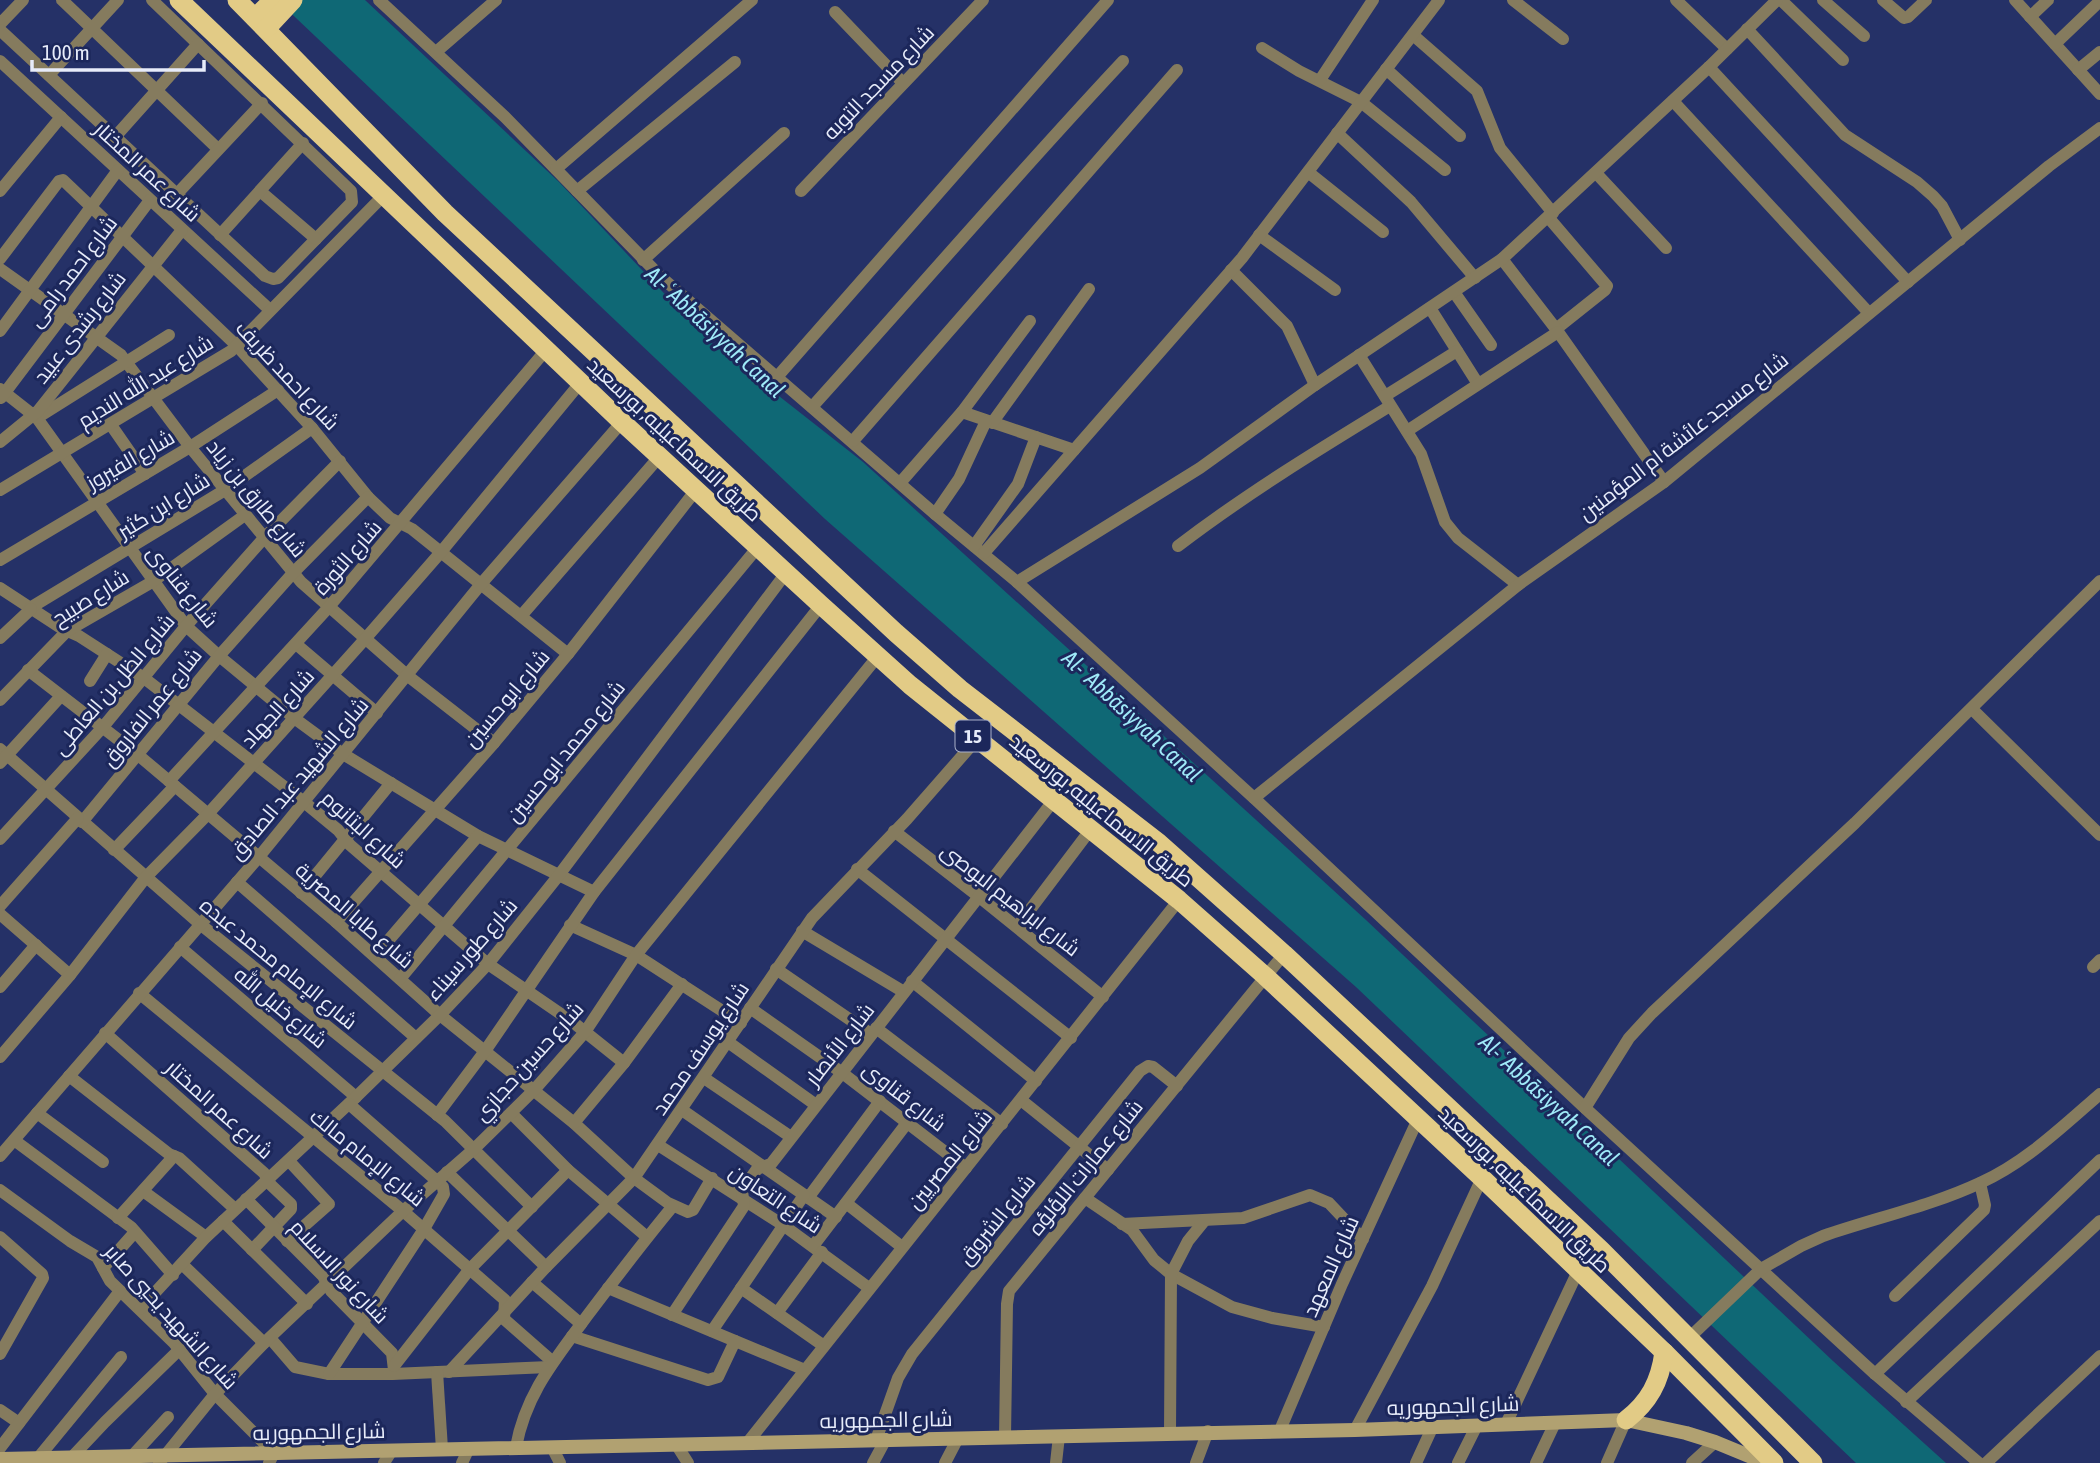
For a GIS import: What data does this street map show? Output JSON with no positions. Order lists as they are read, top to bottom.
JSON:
{
  "streets": {
    "highway": ["طريق الاسماعيليه, بورسعيد", "15"],
    "main road": ["شارع الجمهوريه"],
    "street": [
      "شارع مسجد التوبه",
      "شارع عمر المختار",
      "شارع احمد رامى",
      "شارع رشدى عبيد",
      "شارع احمد ظريف",
      "شارع عبد الله النديم",
      "شارع مسجد عائشة ام المؤمنين",
      "شارع الفيروز",
      "شارع طارق بن زياد",
      "شارع ابن كثير",
      "شارع الثورة",
      "شارع قناوى",
      "شارع صبيح",
      "شارع الظل بن العاطى",
      "شارع ابو حسين",
      "شارع عمر الفاروق",
      "شارع الجهاد",
      "شارع محمد ابو حسين",
      "شارع الشهيد عبد الصادق",
      "شارع البتانوم",
      "شارع ابراهيم البوصى",
      "شارع طابا المصرية",
      "شارع طور سيناء",
      "شارع الإمام محمد عبده",
      "شارع خليل الله",
      "شارع الأنصار",
      "شارع يوسف محمد",
      "شارع حسين حجازي",
      "شارع الإمام مالك",
      "شارع المصريين",
      "شارع عمارات اللؤلؤه",
      "شارع التعاون",
      "شارع الشروق",
      "شارع المعهد",
      "شارع نور الاسلام",
      "شارع الشهيد يحيي صابر"
    ]
  },
  "crossings": [
    ["شارع عمر المختار", "شارع احمد رامى"],
    ["شارع عمر المختار", "شارع رشدى عبيد"],
    ["شارع عمر المختار", "شارع عبد الله النديم"],
    ["شارع عمر المختار", "شارع الشهيد عبد الصادق"],
    ["شارع عمر المختار", "شارع طور سيناء"],
    ["شارع عمر المختار", "شارع نور الاسلام"],
    ["شارع احمد رامى", "شارع احمد ظريف"],
    ["شارع احمد رامى", "شارع طارق بن زياد"],
    ["شارع احمد رامى", "شارع قناوى"],
    ["شارع رشدى عبيد", "شارع احمد ظريف"],
    ["شارع رشدى عبيد", "شارع طارق بن زياد"],
    ["شارع رشدى عبيد", "شارع قناوى"],
    ["شارع احمد ظريف", "شارع عبد الله النديم"],
    ["شارع احمد ظريف", "شارع الفيروز"],
    ["شارع احمد ظريف", "شارع ابن كثير"],
    ["شارع احمد ظريف", "شارع الثورة"],
    ["شارع احمد ظريف", "شارع الظل بن العاطى"],
    ["شارع احمد ظريف", "شارع ابو حسين"],
    ["شارع احمد ظريف", "شارع عمر الفاروق"],
    ["شارع احمد ظريف", "شارع الجهاد"],
    ["شارع احمد ظريف", "شارع الشهيد عبد الصادق"],
    ["شارع عبد الله النديم", "طريق الاسماعيليه, بورسعيد"],
    ["شارع عبد الله النديم", "شارع طارق بن زياد"],
    ["شارع عبد الله النديم", "شارع قناوى"],
    ["طريق الاسماعيليه, بورسعيد", "شارع الثورة"],
    ["طريق الاسماعيليه, بورسعيد", "شارع ابو حسين"],
    ["طريق الاسماعيليه, بورسعيد", "شارع الجهاد"],
    ["طريق الاسماعيليه, بورسعيد", "شارع محمد ابو حسين"],
    ["طريق الاسماعيليه, بورسعيد", "شارع الشهيد عبد الصادق"],
    ["طريق الاسماعيليه, بورسعيد", "شارع طور سيناء"],
    ["طريق الاسماعيليه, بورسعيد", "شارع الأنصار"],
    ["طريق الاسماعيليه, بورسعيد", "شارع يوسف محمد"],
    ["طريق الاسماعيليه, بورسعيد", "شارع حسين حجازي"],
    ["طريق الاسماعيليه, بورسعيد", "شارع المصريين"],
    ["طريق الاسماعيليه, بورسعيد", "شارع عمارات اللؤلؤه"],
    ["طريق الاسماعيليه, بورسعيد", "شارع المعهد"],
    ["شارع الفيروز", "شارع طارق بن زياد"],
    ["شارع الفيروز", "شارع قناوى"],
    ["شارع طارق بن زياد", "شارع ابن كثير"],
    ["شارع طارق بن زياد", "شارع الثورة"],
    ["شارع طارق بن زياد", "شارع صبيح"],
    ["شارع طارق بن زياد", "شارع الظل بن العاطى"],
    ["شارع طارق بن زياد", "شارع ابو حسين"],
    ["شارع طارق بن زياد", "شارع عمر الفاروق"],
    ["شارع طارق بن زياد", "شارع الجهاد"],
    ["شارع طارق بن زياد", "شارع الشهيد عبد الصادق"],
    ["شارع ابن كثير", "شارع قناوى"],
    ["شارع ابن كثير", "شارع البتانوم"],
    ["شارع الثورة", "شارع قناوى"],
    ["شارع الثورة", "شارع البتانوم"],
    ["شارع الثورة", "شارع طابا المصرية"],
    ["شارع الثورة", "شارع الإمام محمد عبده"],
    ["شارع قناوى", "شارع صبيح"],
    ["شارع قناوى", "شارع الظل بن العاطى"],
    ["شارع قناوى", "شارع ابو حسين"],
    ["شارع قناوى", "شارع عمر الفاروق"],
    ["شارع قناوى", "شارع الجهاد"],
    ["شارع قناوى", "شارع محمد ابو حسين"],
    ["شارع قناوى", "شارع الشهيد عبد الصادق"],
    ["شارع قناوى", "شارع طور سيناء"],
    ["شارع قناوى", "شارع الأنصار"],
    ["شارع قناوى", "شارع يوسف محمد"],
    ["شارع قناوى", "شارع المصريين"],
    ["شارع صبيح", "شارع البتانوم"],
    ["شارع صبيح", "شارع طابا المصرية"],
    ["شارع الظل بن العاطى", "شارع البتانوم"],
    ["شارع الظل بن العاطى", "شارع طابا المصرية"],
    ["شارع الظل بن العاطى", "شارع الإمام محمد عبده"],
    ["شارع ابو حسين", "شارع البتانوم"],
    ["شارع ابو حسين", "شارع طابا المصرية"],
    ["شارع عمر الفاروق", "شارع البتانوم"],
    ["شارع عمر الفاروق", "شارع طابا المصرية"],
    ["شارع عمر الفاروق", "شارع الإمام محمد عبده"],
    ["شارع الجهاد", "شارع البتانوم"],
    ["شارع الجهاد", "شارع طابا المصرية"],
    ["شارع الجهاد", "شارع الإمام محمد عبده"],
    ["شارع محمد ابو حسين", "شارع البتانوم"],
    ["شارع محمد ابو حسين", "شارع طابا المصرية"],
    ["شارع الشهيد عبد الصادق", "شارع البتانوم"],
    ["شارع الشهيد عبد الصادق", "شارع طابا المصرية"],
    ["شارع الشهيد عبد الصادق", "شارع الإمام محمد عبده"],
    ["شارع الشهيد عبد الصادق", "شارع خليل الله"],
    ["شارع الشهيد عبد الصادق", "شارع الإمام مالك"],
    ["شارع البتانوم", "شارع طور سيناء"],
    ["شارع البتانوم", "شارع حسين حجازي"],
    ["شارع ابراهيم البوصى", "شارع الأنصار"],
    ["شارع ابراهيم البوصى", "شارع يوسف محمد"],
    ["شارع ابراهيم البوصى", "شارع المصريين"],
    ["شارع طابا المصرية", "شارع طور سيناء"],
    ["شارع طابا المصرية", "شارع يوسف محمد"],
    ["شارع طابا المصرية", "شارع حسين حجازي"],
    ["شارع طور سيناء", "شارع الإمام محمد عبده"],
    ["شارع طور سيناء", "شارع خليل الله"],
    ["شارع طور سيناء", "شارع الإمام مالك"],
    ["شارع طور سيناء", "شارع نور الاسلام"],
    ["شارع طور سيناء", "شارع الشهيد يحيي صابر"],
    ["شارع الإمام محمد عبده", "شارع حسين حجازي"],
    ["شارع خليل الله", "شارع يوسف محمد"],
    ["شارع خليل الله", "شارع حسين حجازي"],
    ["شارع الأنصار", "شارع التعاون"],
    ["شارع يوسف محمد", "شارع الإمام مالك"],
    ["شارع يوسف محمد", "شارع التعاون"],
    ["شارع حسين حجازي", "شارع الإمام مالك"],
    ["شارع حسين حجازي", "شارع نور الاسلام"],
    ["شارع حسين حجازي", "شارع الشهيد يحيي صابر"],
    ["شارع حسين حجازي", "شارع الجمهوريه"],
    ["شارع المصريين", "شارع التعاون"],
    ["شارع المصريين", "شارع الجمهوريه"],
    ["شارع عمارات اللؤلؤه", "شارع الشروق"],
    ["شارع عمارات اللؤلؤه", "شارع الجمهوريه"],
    ["شارع الشروق", "شارع الجمهوريه"],
    ["شارع المعهد", "شارع الجمهوريه"],
    ["شارع الشهيد يحيي صابر", "شارع الجمهوريه"]
  ],
  "water": ["Al-ʿAbbāsiyyah Canal"],
  "scale_bar": "100 m"
}
